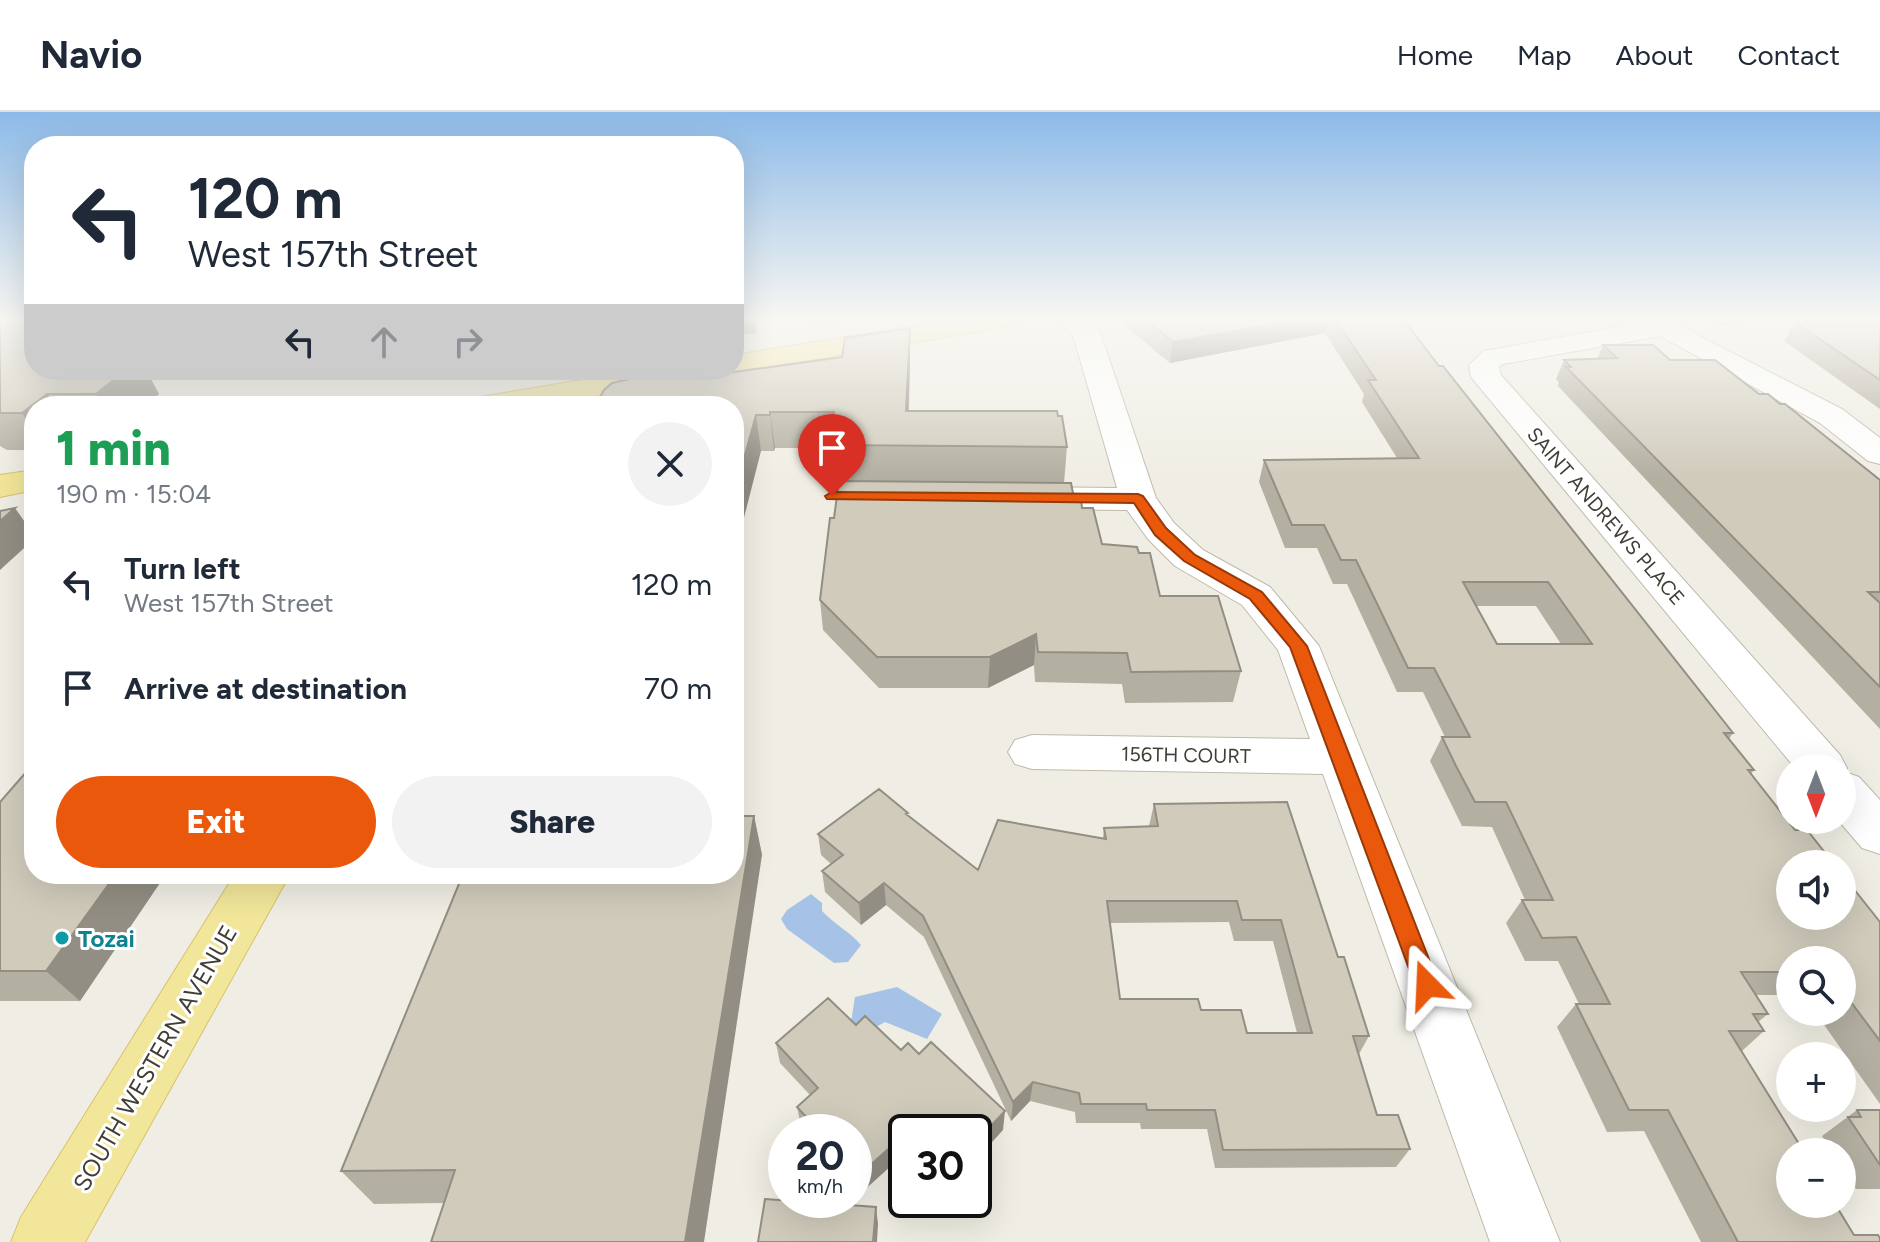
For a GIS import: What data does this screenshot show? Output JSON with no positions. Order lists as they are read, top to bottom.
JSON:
{
  "streets": {
    "main road": ["SOUTH WESTERN AVENUE"],
    "street": ["SAINT ANDREWS PLACE", "156TH COURT"]
  },
  "places": ["Tozai"],
  "north": "bottom",
  "page": {
    "header": "Navio",
    "nav": [
      "Home",
      "Map",
      "About",
      "Contact"
    ],
    "turn": ["120 m", "West 157th Street"],
    "heading": ["1 min", "190 m · 15:04"],
    "list": [
      {
        "name": "Turn left",
        "note": "West 157th Street",
        "value": "120 m"
      },
      {
        "name": "Arrive at destination",
        "value": "70 m"
      }
    ],
    "map_buttons": ["+", "−"],
    "buttons": ["Exit", "Share"],
    "speed": "20 km/h",
    "limit": "30"
  }
}
